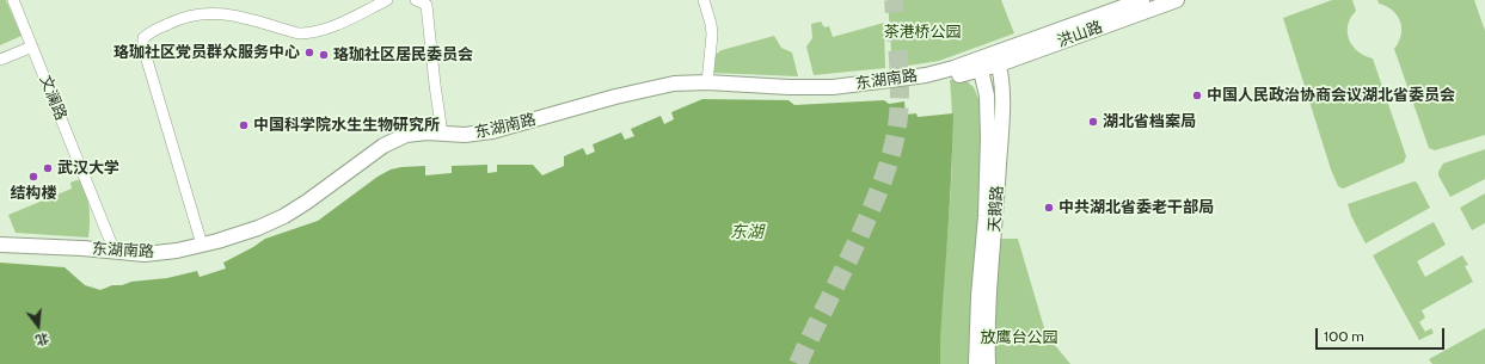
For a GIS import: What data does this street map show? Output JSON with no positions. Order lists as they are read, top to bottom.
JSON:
{
  "streets": {
    "street": [
      "洪山路",
      "东湖南路",
      "文澜路",
      "天鹅路"
    ]
  },
  "crossings": [
    ["洪山路", "东湖南路"],
    ["洪山路", "天鹅路"],
    ["东湖南路", "文澜路"],
    ["东湖南路", "天鹅路"]
  ],
  "water": ["东湖"],
  "parks": ["茶港桥公园", "放鹰台公园"],
  "places": [
    "珞珈社区党员群众服务中心",
    "珞珈社区居民委员会",
    "中国人民政治协商会议湖北省委员会",
    "湖北省档案局",
    "中国科学院水生生物研究所",
    "武汉大学",
    "结构楼",
    "中共湖北省委老干部局"
  ],
  "scale_bar": "100 m",
  "north": "bottom"
}
